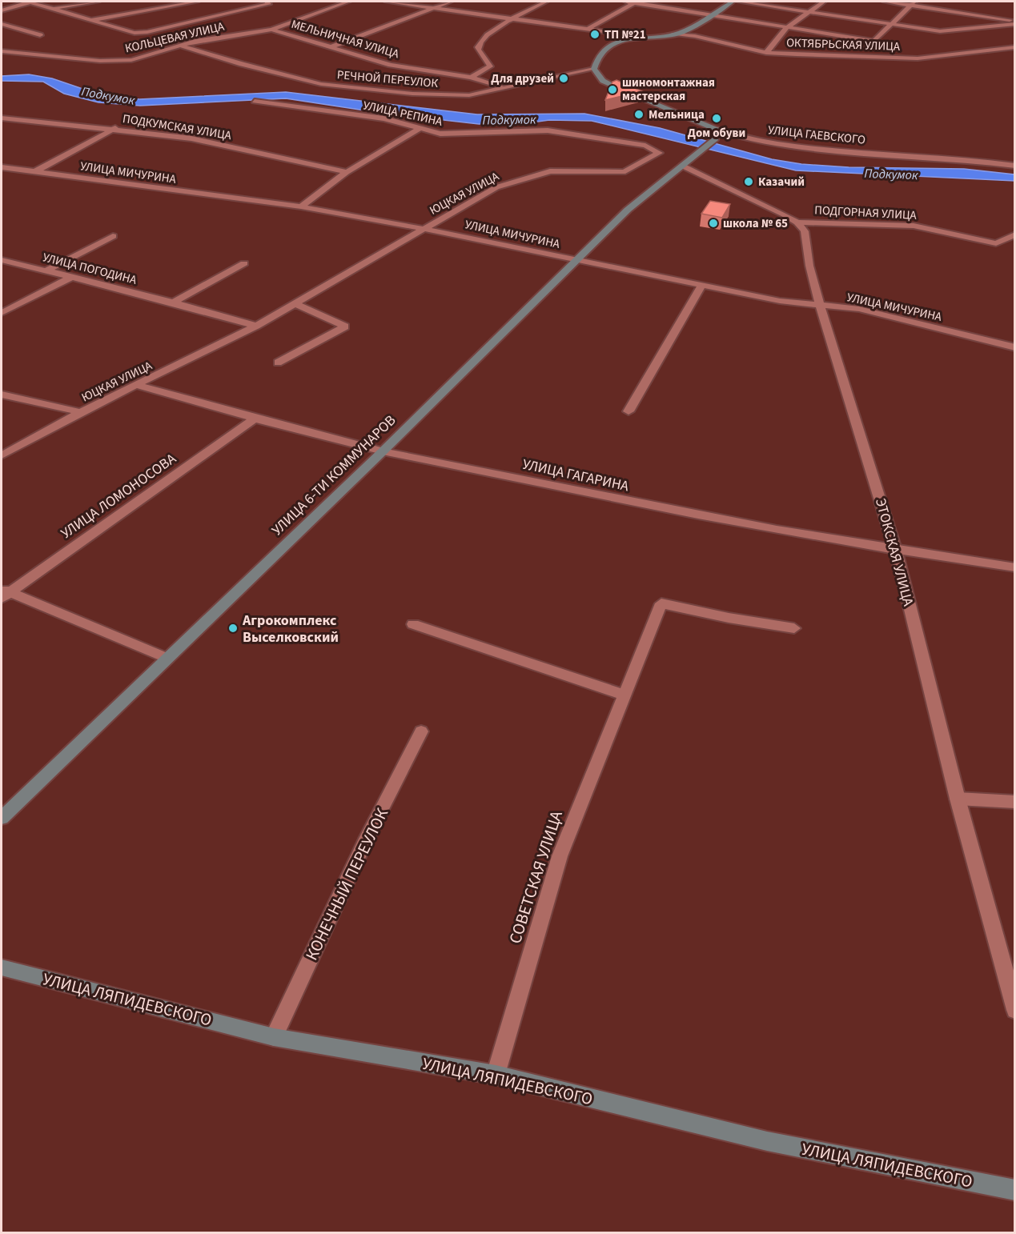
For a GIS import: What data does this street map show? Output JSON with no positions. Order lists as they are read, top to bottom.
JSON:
{
  "streets": {
    "main road": ["УЛИЦА ГАЕВСКОГО", "УЛИЦА 6-ТИ КОММУНАРОВ", "УЛИЦА ЛЯПИДЕВСКОГО"],
    "street": [
      "КОЛЬЦЕВАЯ УЛИЦА",
      "МЕЛЬНИЧНАЯ УЛИЦА",
      "ОКТЯБРЬСКАЯ УЛИЦА",
      "РЕЧНОЙ ПЕРЕУЛОК",
      "УЛИЦА РЕПИНА",
      "ПОДКУМСКАЯ УЛИЦА",
      "УЛИЦА МИЧУРИНА",
      "ЮЦКАЯ УЛИЦА",
      "ПОДГОРНАЯ УЛИЦА",
      "УЛИЦА ПОГОДИНА",
      "УЛИЦА ГАГАРИНА",
      "УЛИЦА ЛОМОНОСОВА",
      "ЭТОКСКАЯ УЛИЦА",
      "СОВЕТСКАЯ УЛИЦА",
      "КОНЕЧНЫЙ ПЕРЕУЛОК"
    ]
  },
  "crossings": [
    ["КОЛЬЦЕВАЯ УЛИЦА", "МЕЛЬНИЧНАЯ УЛИЦА"],
    ["КОЛЬЦЕВАЯ УЛИЦА", "РЕЧНОЙ ПЕРЕУЛОК"],
    ["МЕЛЬНИЧНАЯ УЛИЦА", "РЕЧНОЙ ПЕРЕУЛОК"],
    ["РЕЧНОЙ ПЕРЕУЛОК", "УЛИЦА ГАЕВСКОГО"],
    ["УЛИЦА РЕПИНА", "ЮЦКАЯ УЛИЦА"],
    ["УЛИЦА ГАЕВСКОГО", "УЛИЦА 6-ТИ КОММУНАРОВ"],
    ["УЛИЦА МИЧУРИНА", "ЮЦКАЯ УЛИЦА"],
    ["УЛИЦА МИЧУРИНА", "УЛИЦА 6-ТИ КОММУНАРОВ"],
    ["УЛИЦА МИЧУРИНА", "ЭТОКСКАЯ УЛИЦА"],
    ["ЮЦКАЯ УЛИЦА", "УЛИЦА ПОГОДИНА"],
    ["ЮЦКАЯ УЛИЦА", "УЛИЦА ГАГАРИНА"],
    ["ПОДГОРНАЯ УЛИЦА", "ЭТОКСКАЯ УЛИЦА"],
    ["УЛИЦА 6-ТИ КОММУНАРОВ", "УЛИЦА ГАГАРИНА"],
    ["УЛИЦА ГАГАРИНА", "УЛИЦА ЛОМОНОСОВА"],
    ["УЛИЦА ГАГАРИНА", "ЭТОКСКАЯ УЛИЦА"],
    ["СОВЕТСКАЯ УЛИЦА", "УЛИЦА ЛЯПИДЕВСКОГО"],
    ["КОНЕЧНЫЙ ПЕРЕУЛОК", "УЛИЦА ЛЯПИДЕВСКОГО"]
  ],
  "water": ["Подкумок"],
  "places": [
    "ТП №21",
    "Для друзей",
    "шиномонтажная мастерская",
    "Мельница",
    "Дом обуви",
    "Казачий",
    "школа № 65",
    "Агрокомплекс Выселковский"
  ]
}
